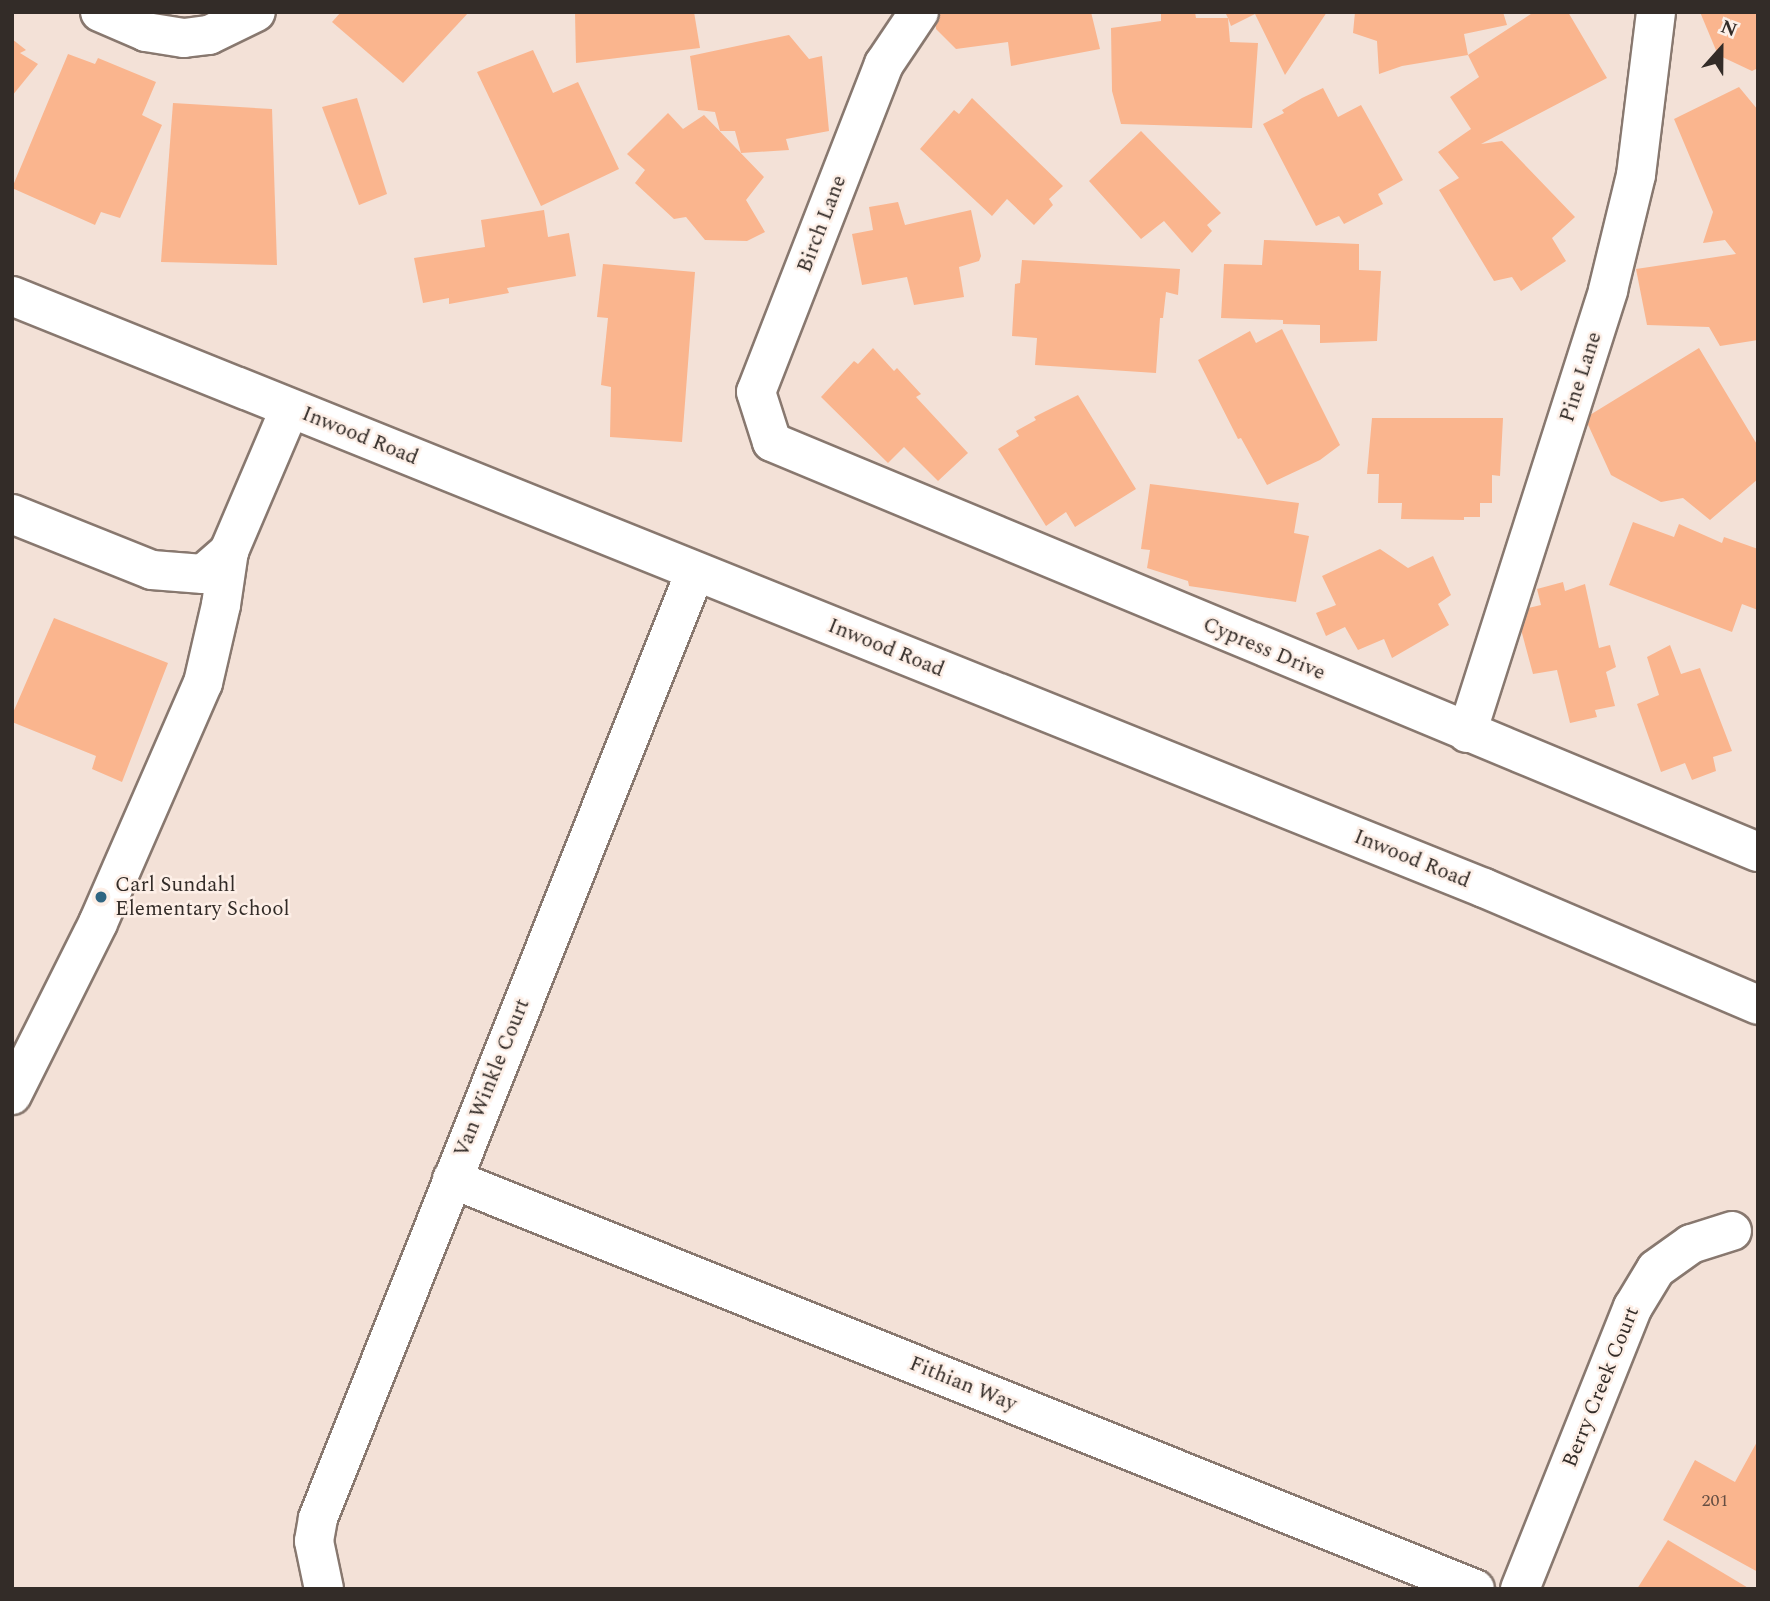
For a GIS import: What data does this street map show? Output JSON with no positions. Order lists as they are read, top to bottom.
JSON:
{
  "streets": {
    "street": [
      "Birch Lane",
      "Pine Lane",
      "Inwood Road",
      "Cypress Drive",
      "Van Winkle Court",
      "Fithian Way",
      "Berry Creek Court"
    ]
  },
  "crossings": [
    ["Birch Lane", "Cypress Drive"],
    ["Pine Lane", "Cypress Drive"],
    ["Inwood Road", "Van Winkle Court"],
    ["Van Winkle Court", "Fithian Way"]
  ],
  "places": ["Carl Sundahl Elementary School"],
  "house_numbers": ["201"],
  "north": "top"
}
